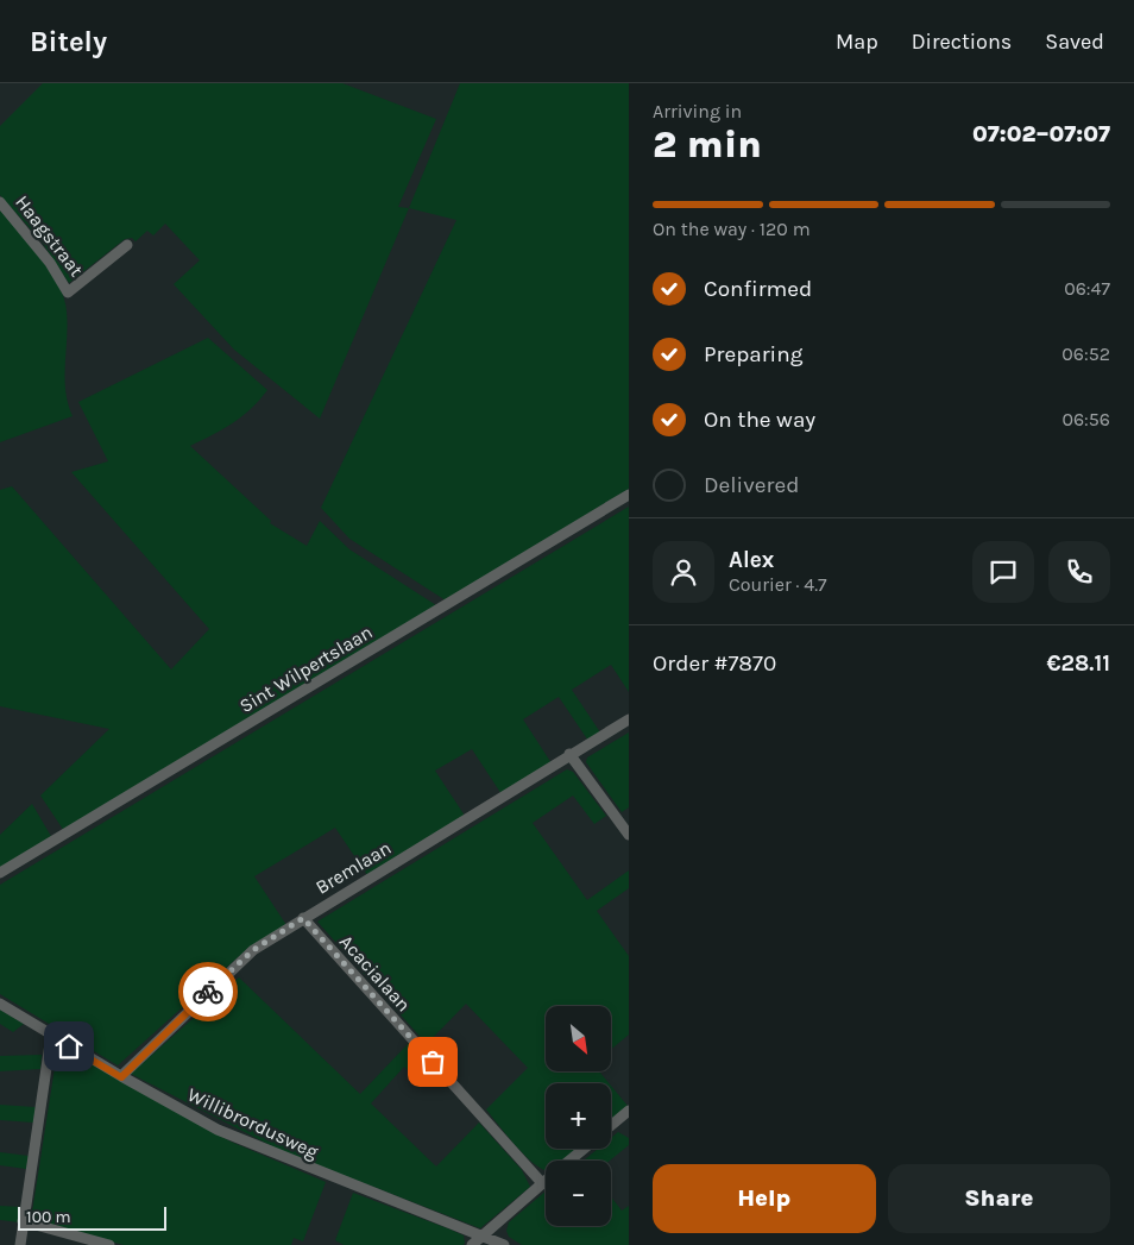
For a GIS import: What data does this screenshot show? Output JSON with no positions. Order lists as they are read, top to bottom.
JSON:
{
  "streets": {
    "street": [
      "Haagstraat",
      "Sint Wilpertslaan",
      "Bremlaan",
      "Acacialaan",
      "Willibrordusweg"
    ]
  },
  "crossings": [
    ["Bremlaan", "Acacialaan"],
    ["Bremlaan", "Willibrordusweg"]
  ],
  "scale_bar": "100 m",
  "north": "bottom right",
  "page": {
    "header": "Bitely",
    "nav": ["Map", "Directions", "Saved"],
    "heading": ["2 min", "Arriving in", "07:02–07:07"],
    "panel": [
      "Alex",
      "Courier · 4.7",
      "Order #7870",
      "€28.11"
    ],
    "bar": "On the way · 120 m",
    "list": [
      ["Confirmed", "06:47"],
      ["Preparing", "06:52"],
      ["On the way", "06:56"],
      "Delivered"
    ],
    "map_buttons": ["+", "−"],
    "buttons": ["Help", "Share"],
    "scale": "100 m"
  }
}
